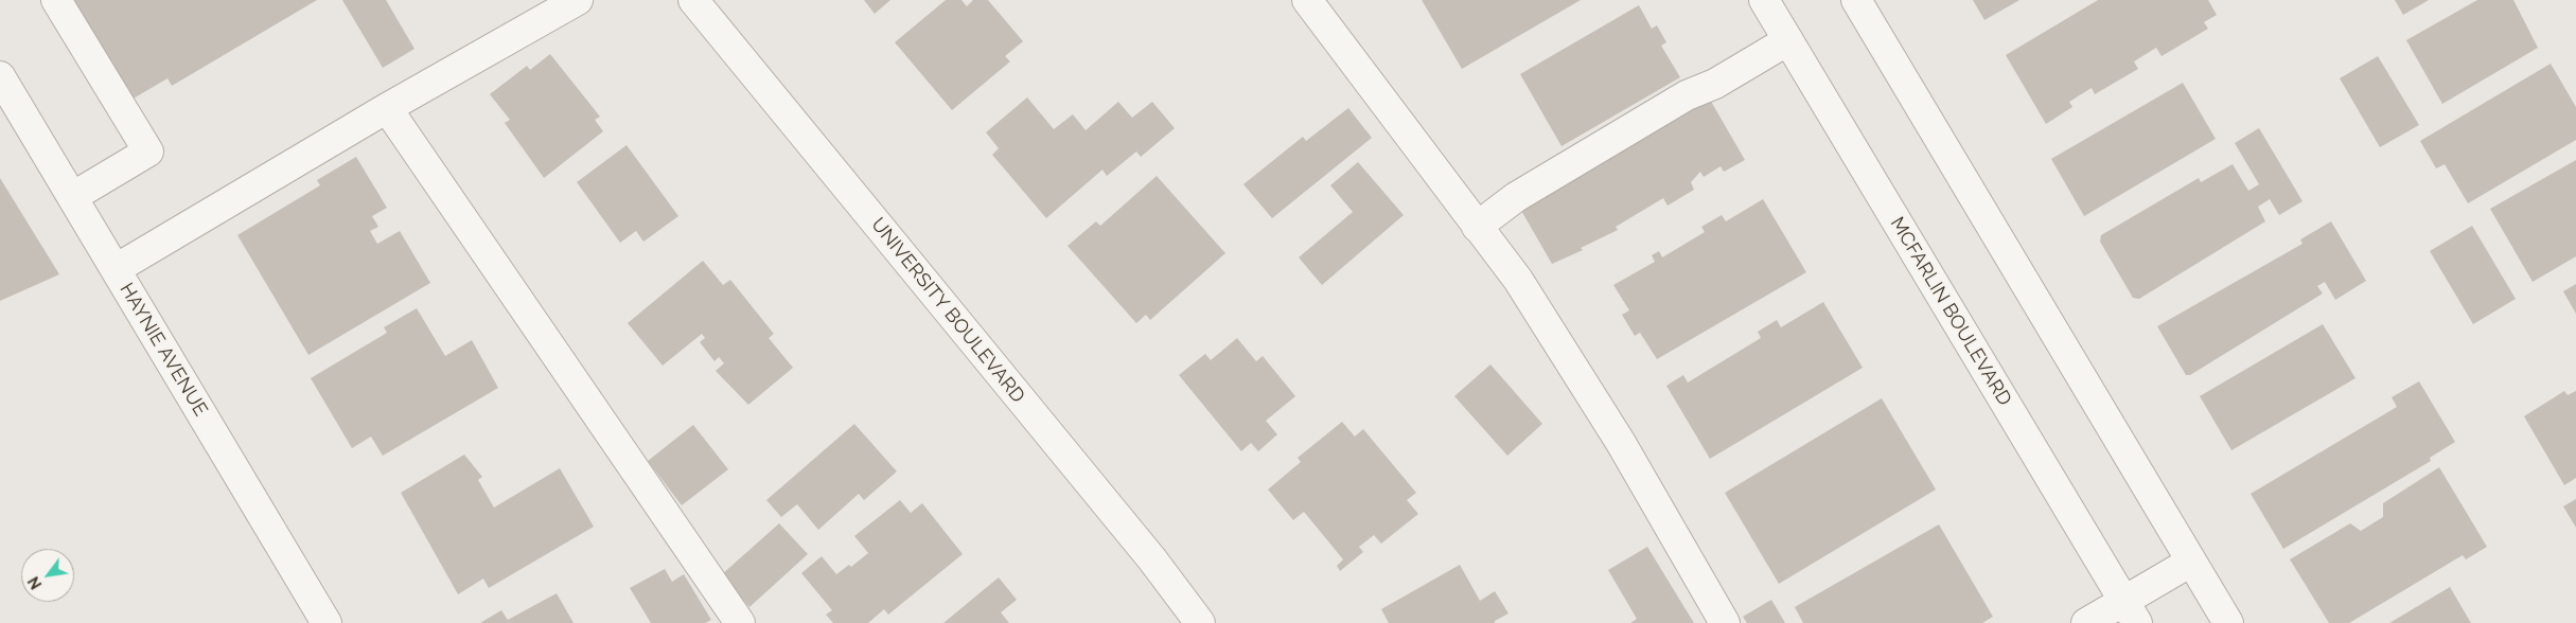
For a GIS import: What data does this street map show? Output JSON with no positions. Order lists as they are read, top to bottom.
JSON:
{
  "streets": {
    "street": ["UNIVERSITY BOULEVARD", "MCFARLIN BOULEVARD", "HAYNIE AVENUE"]
  },
  "north": "bottom left"
}
